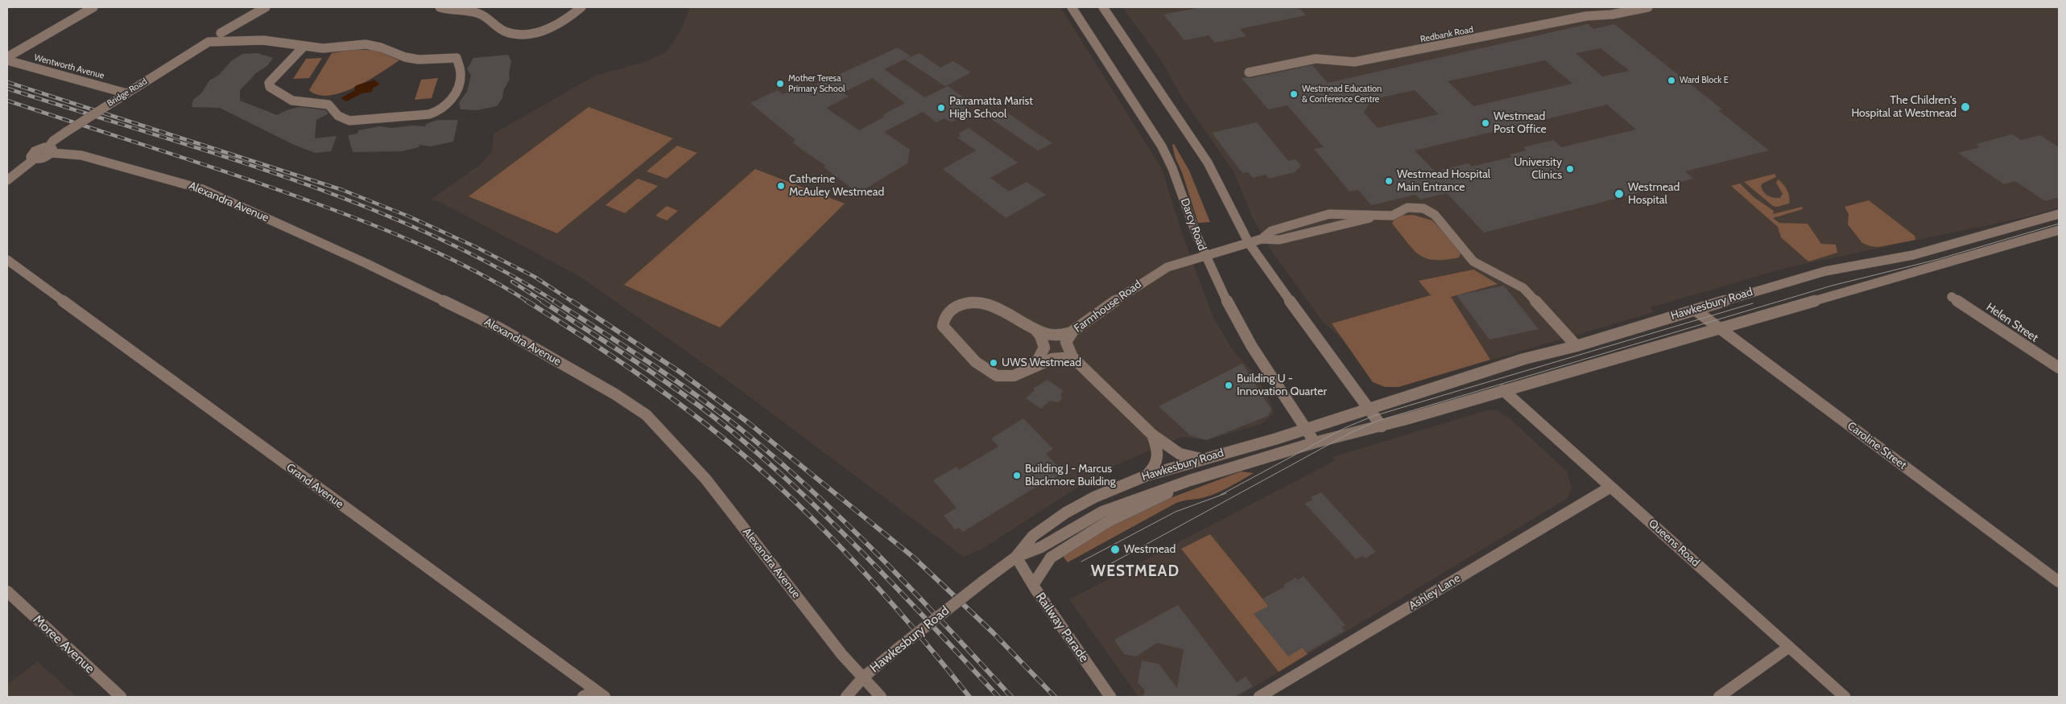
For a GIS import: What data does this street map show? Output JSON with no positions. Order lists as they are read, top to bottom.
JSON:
{
  "streets": {
    "street": [
      "Redbank Road",
      "Wentworth Avenue",
      "Bridge Road",
      "Alexandra Avenue",
      "Darcy Road",
      "Hawkesbury Road",
      "Farmhouse Road",
      "Helen Street",
      "Caroline Street",
      "Grand Avenue",
      "Queens Road",
      "Ashley Lane",
      "Railway Parade",
      "Moree Avenue"
    ]
  },
  "crossings": [
    ["Wentworth Avenue", "Bridge Road"],
    ["Bridge Road", "Alexandra Avenue"],
    ["Alexandra Avenue", "Hawkesbury Road"],
    ["Darcy Road", "Hawkesbury Road"],
    ["Darcy Road", "Farmhouse Road"],
    ["Hawkesbury Road", "Caroline Street"],
    ["Hawkesbury Road", "Queens Road"],
    ["Hawkesbury Road", "Railway Parade"],
    ["Queens Road", "Ashley Lane"]
  ],
  "districts": ["WESTMEAD"],
  "places": [
    "Ward Block E",
    "Mother Teresa Primary School",
    "Westmead Education & Conference Centre",
    "The Children's Hospital at Westmead",
    "Parramatta Marist High School",
    "Westmead Post Office",
    "University Clinics",
    "Westmead Hospital Main Entrance",
    "Catherine McAuley Westmead",
    "Westmead Hospital",
    "UWS Westmead",
    "Building U - Innovation Quarter",
    "Building J - Marcus Blackmore Building",
    "Westmead"
  ]
}
